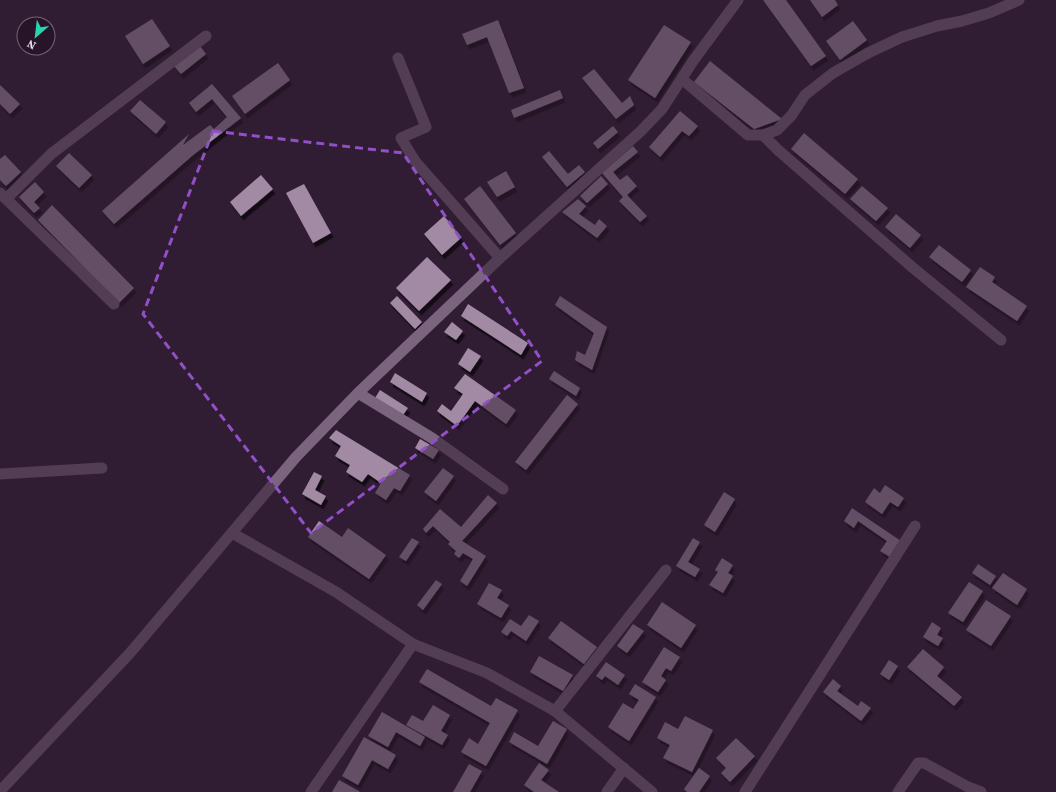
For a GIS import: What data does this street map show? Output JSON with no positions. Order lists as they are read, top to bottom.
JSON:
{
  "north": "bottom left"
}
